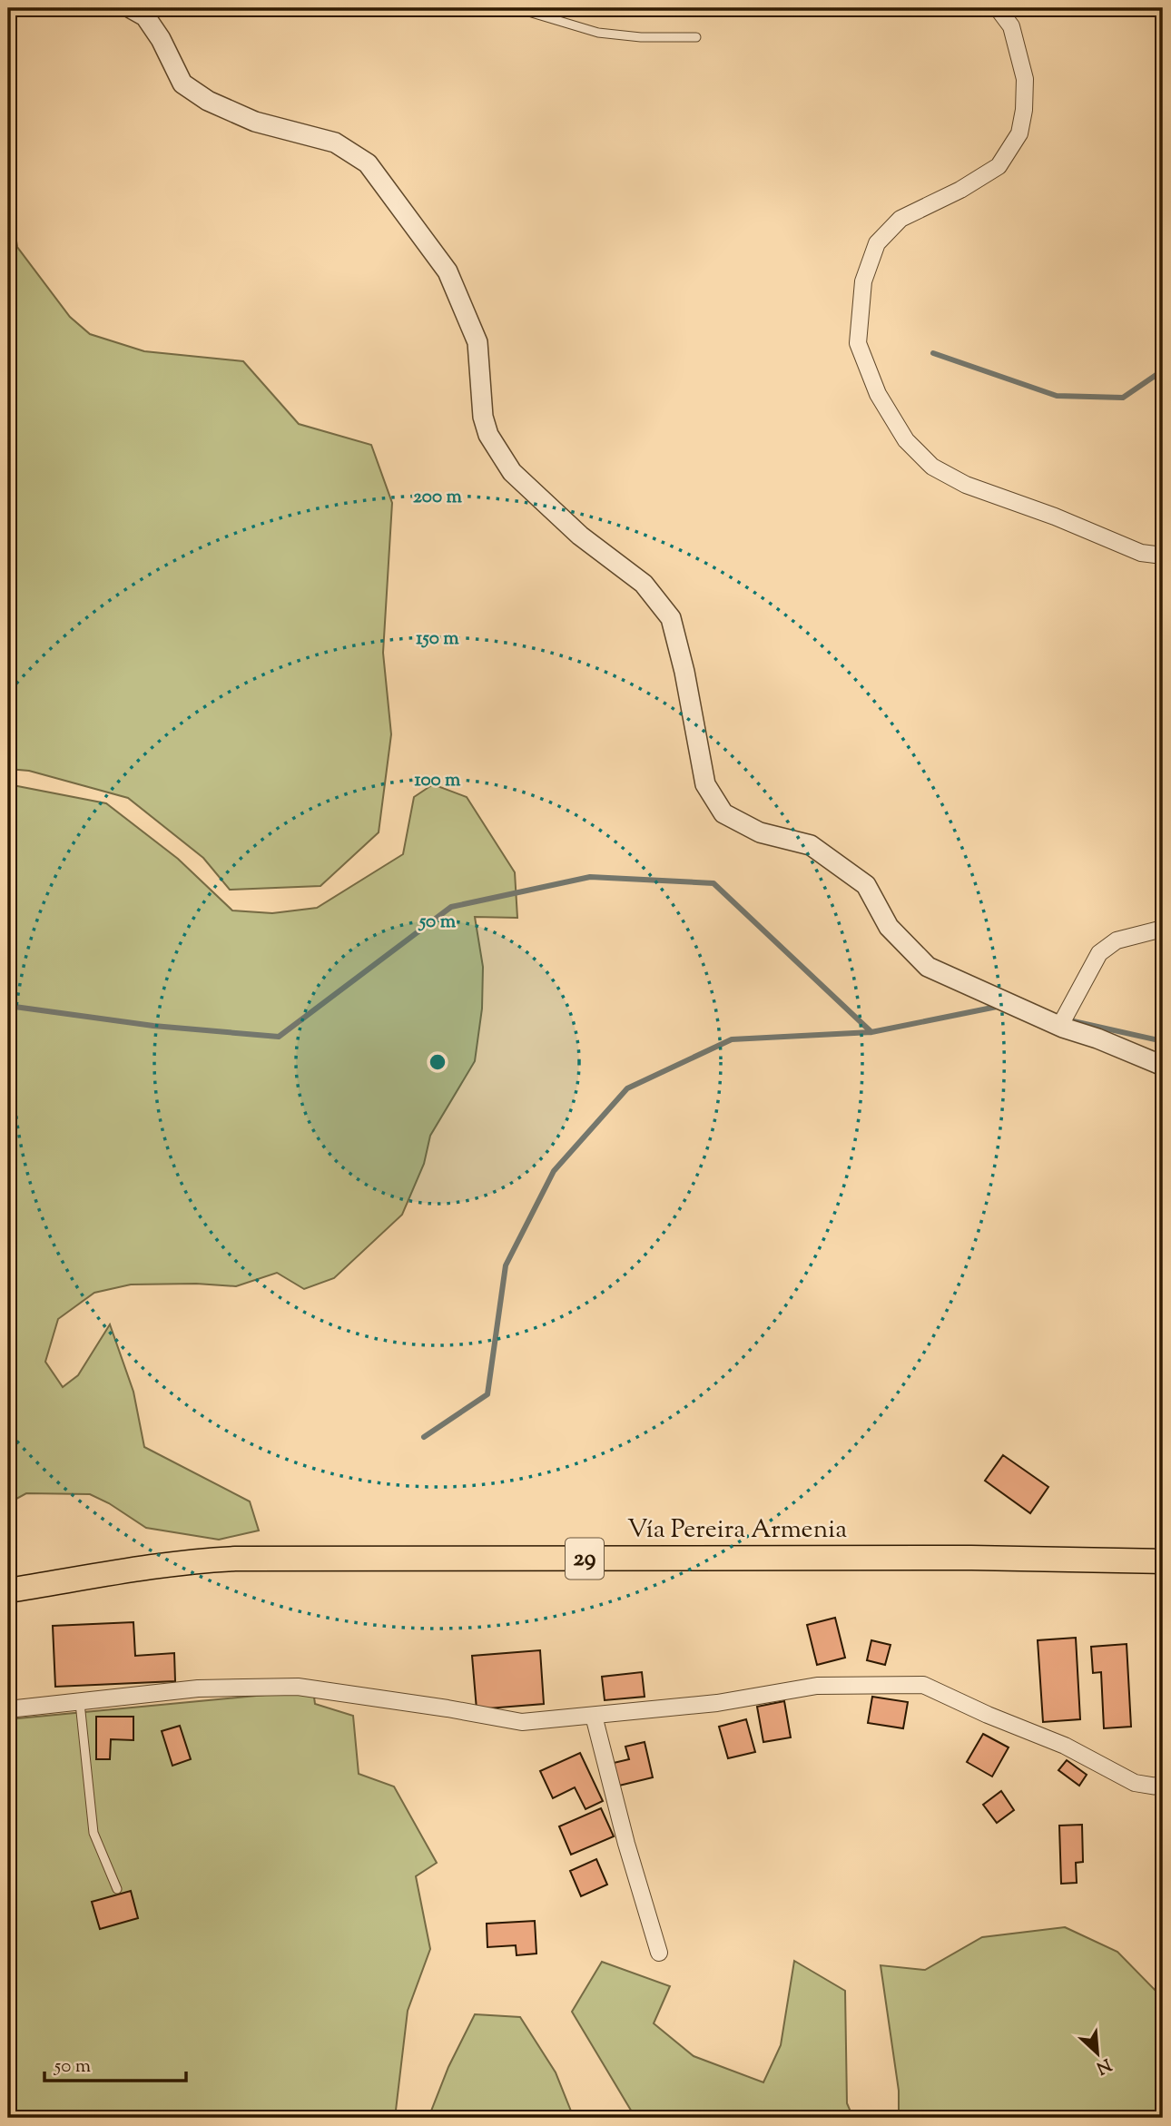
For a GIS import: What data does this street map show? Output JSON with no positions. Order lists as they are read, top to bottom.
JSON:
{
  "streets": {
    "main road": ["Vía Pereira Armenia", "29"]
  },
  "scale_bar": "50 m",
  "north": "bottom right",
  "rings": [
    "200 m",
    "150 m",
    "100 m",
    "50 m"
  ]
}
